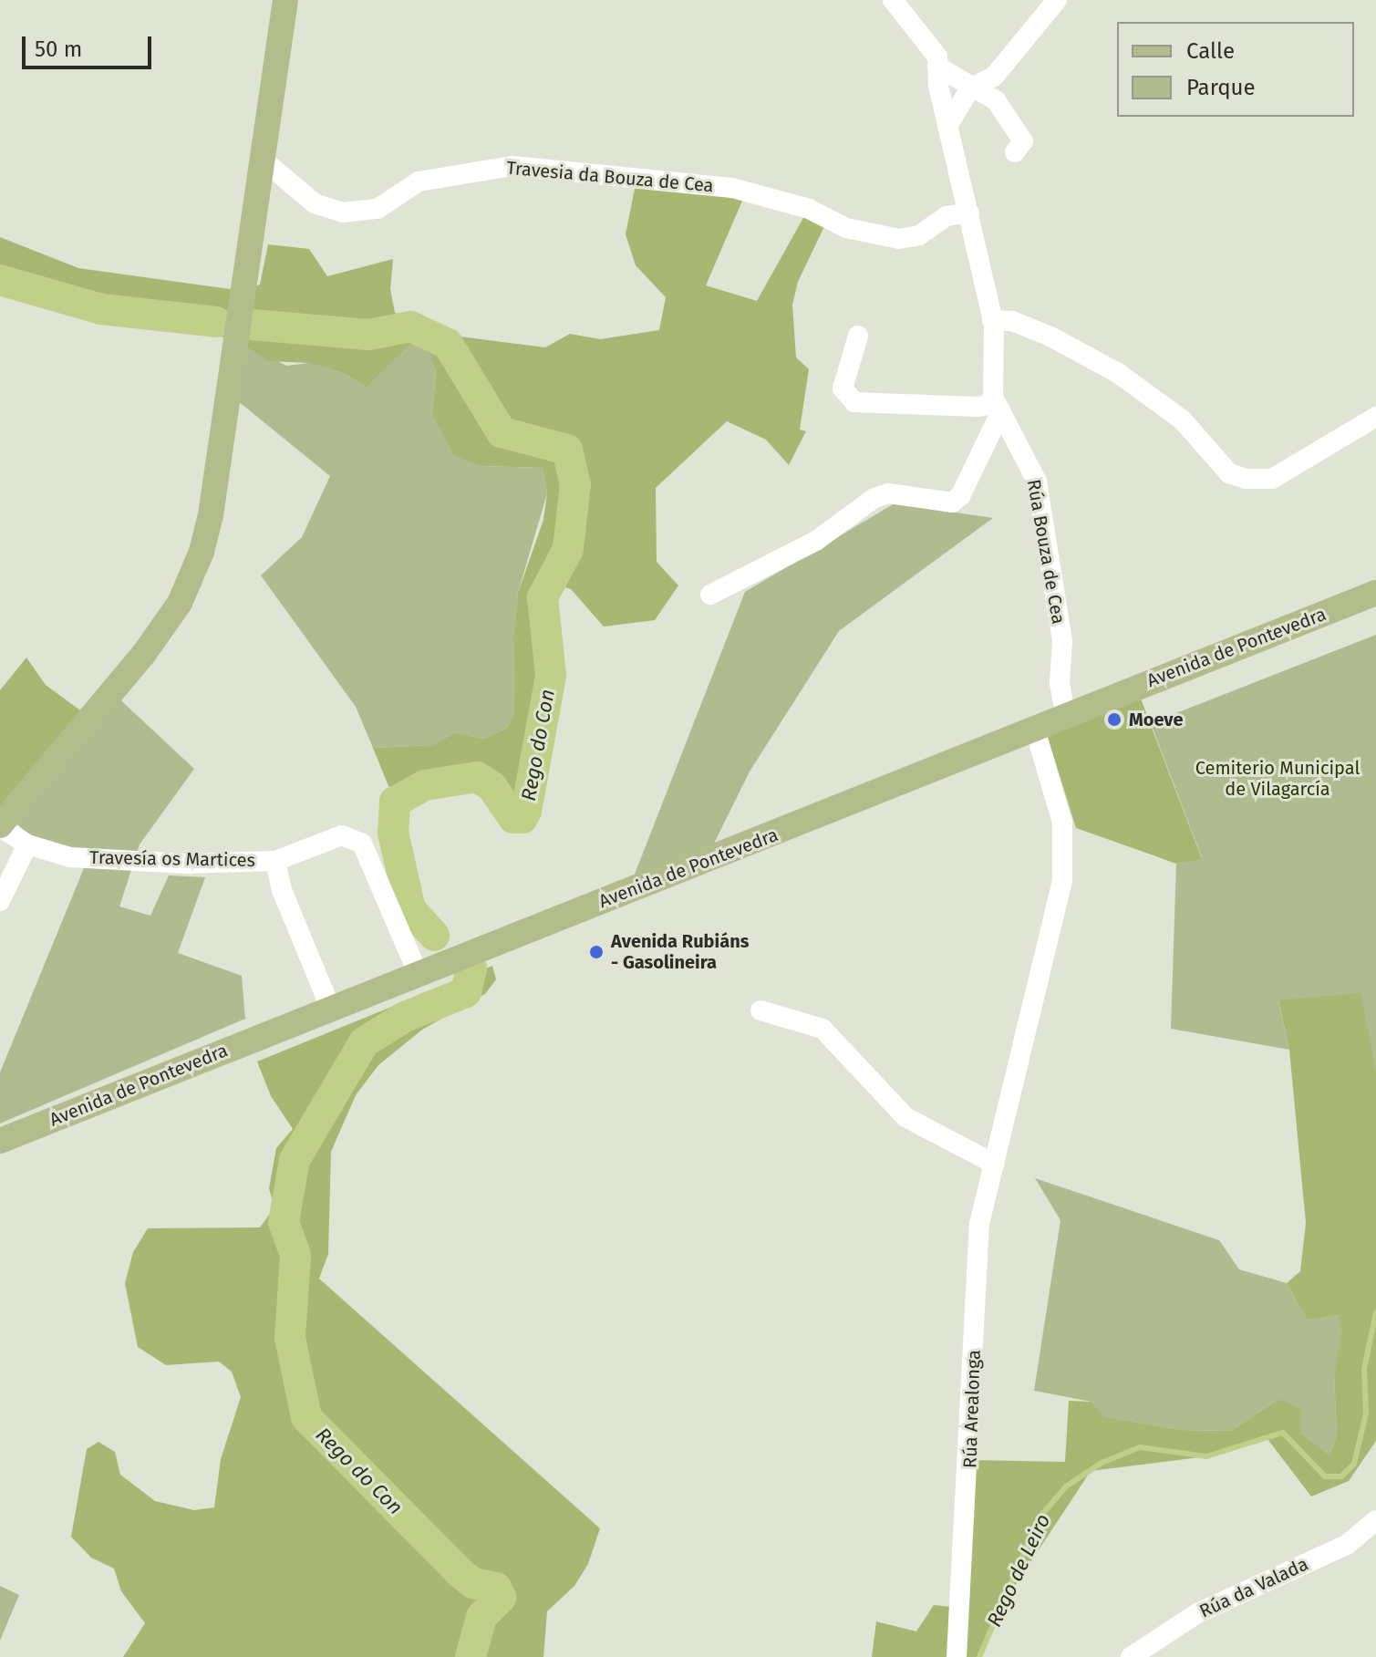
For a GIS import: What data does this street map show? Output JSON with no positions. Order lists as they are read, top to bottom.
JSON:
{
  "streets": {
    "main road": ["Avenida de Pontevedra"],
    "street": [
      "Travesia da Bouza de Cea",
      "Rúa Bouza de Cea",
      "Travesía os Martices",
      "Rúa Arealonga",
      "Rúa da Valada"
    ]
  },
  "crossings": [
    ["Travesia da Bouza de Cea", "Rúa Bouza de Cea"],
    ["Rúa Bouza de Cea", "Avenida de Pontevedra"],
    ["Avenida de Pontevedra", "Travesía os Martices"],
    ["Avenida de Pontevedra", "Rúa Arealonga"]
  ],
  "water": ["Rego do Con", "Rego de Leiro"],
  "parks": ["Cemiterio Municipal de Vilagarcía"],
  "places": ["Moeve", "Avenida Rubiáns - Gasolineira"],
  "legend": ["Calle", "Parque"],
  "scale_bar": "50 m"
}
